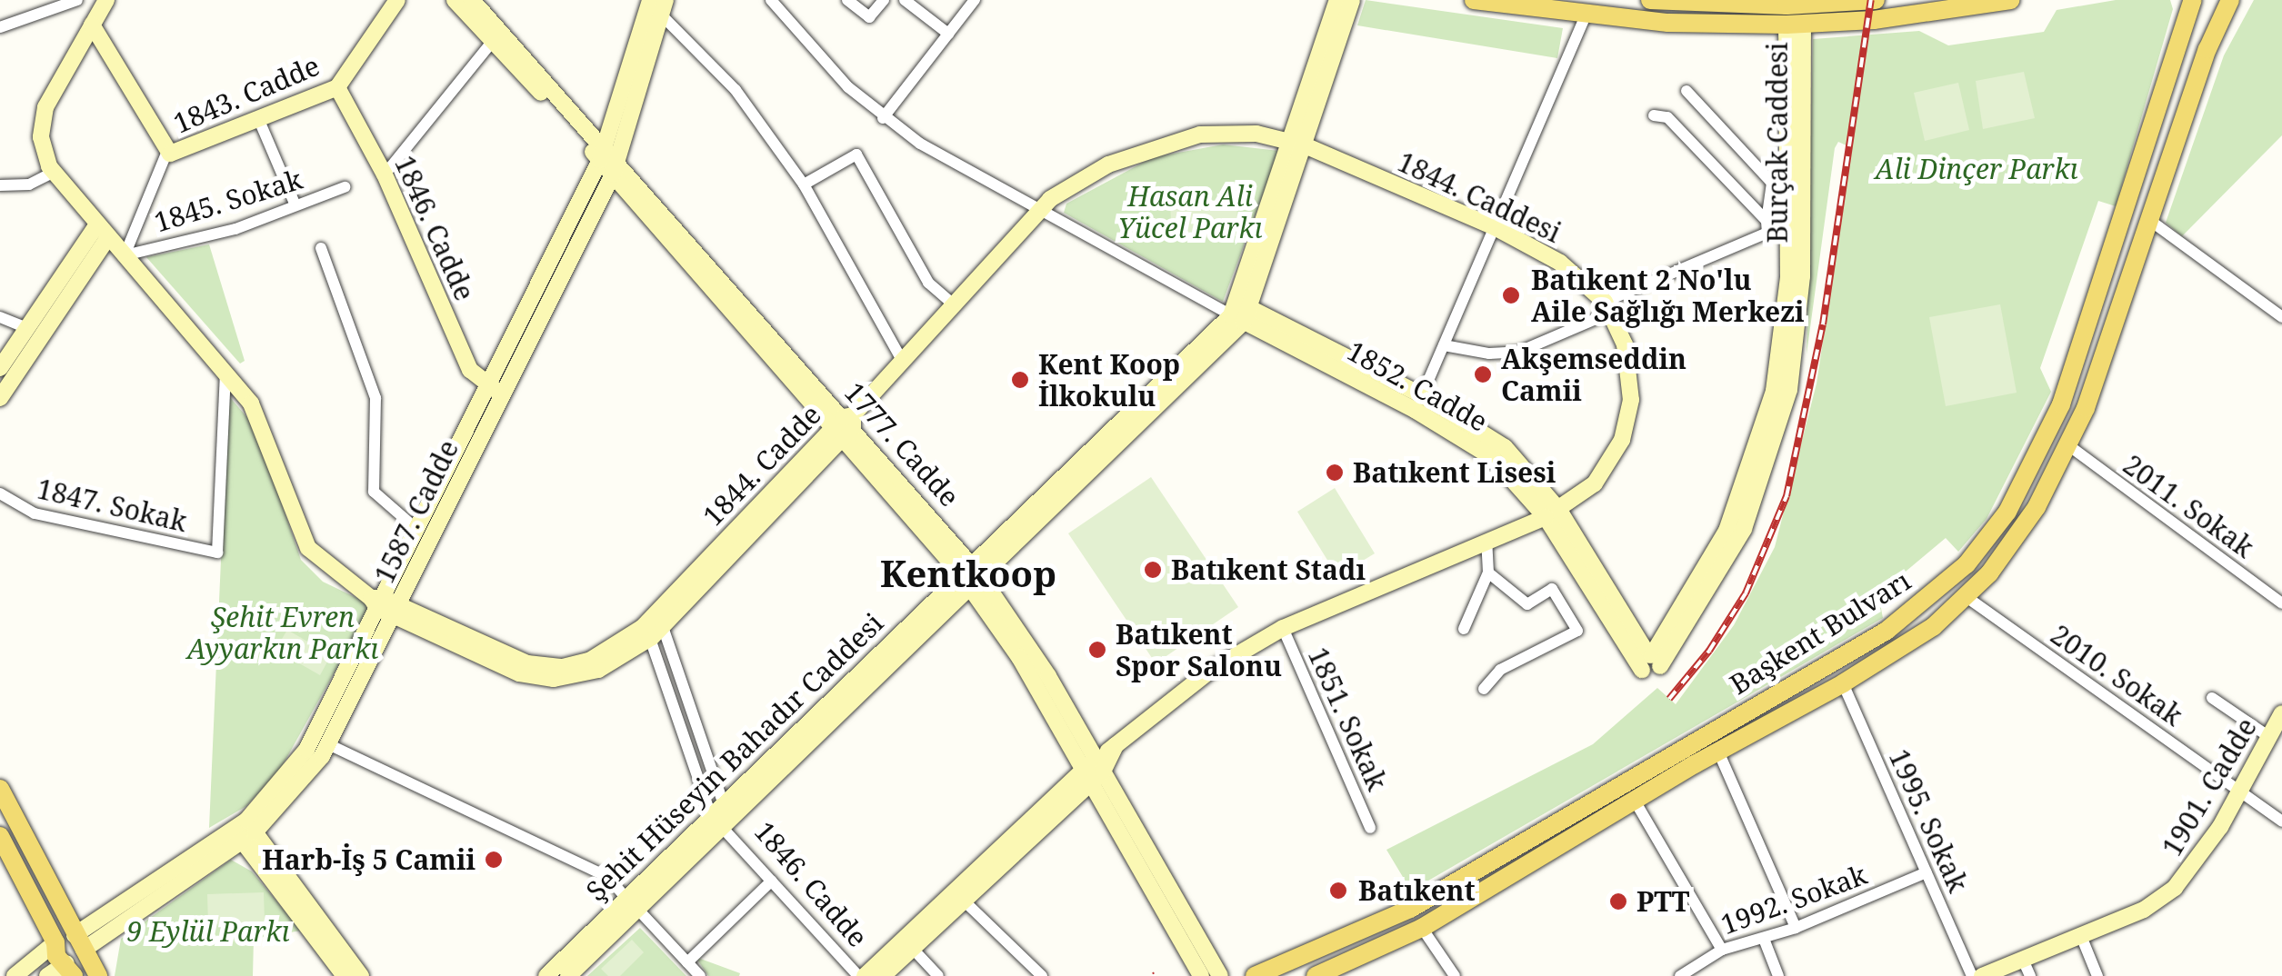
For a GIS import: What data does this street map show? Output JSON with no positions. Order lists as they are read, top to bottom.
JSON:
{
  "streets": {
    "main road": ["Başkent Bulvarı"],
    "street": [
      "1843. Cadde",
      "Burçak Caddesi",
      "1844. Caddesi",
      "1845. Sokak",
      "1846. Cadde",
      "1852. Cadde",
      "1777. Cadde",
      "1844. Cadde",
      "1847. Sokak",
      "2011. Sokak",
      "1587. Cadde",
      "2010. Sokak",
      "1851. Sokak",
      "Şehit Hüseyin Bahadır Caddesi",
      "1901. Cadde",
      "1995. Sokak",
      "1992. Sokak"
    ]
  },
  "crossings": [
    ["1843. Cadde", "1846. Cadde"],
    ["1843. Cadde", "1844. Cadde"],
    ["Burçak Caddesi", "1852. Cadde"],
    ["1844. Caddesi", "1852. Cadde"],
    ["1844. Caddesi", "1777. Cadde"],
    ["1844. Caddesi", "1844. Cadde"],
    ["1844. Caddesi", "1851. Sokak"],
    ["1844. Caddesi", "Şehit Hüseyin Bahadır Caddesi"],
    ["1845. Sokak", "1844. Cadde"],
    ["1846. Cadde", "1844. Cadde"],
    ["1846. Cadde", "1587. Cadde"],
    ["1846. Cadde", "Şehit Hüseyin Bahadır Caddesi"],
    ["1852. Cadde", "Şehit Hüseyin Bahadır Caddesi"],
    ["1777. Cadde", "1844. Cadde"],
    ["1777. Cadde", "1587. Cadde"],
    ["1777. Cadde", "Şehit Hüseyin Bahadır Caddesi"],
    ["1844. Cadde", "1847. Sokak"],
    ["1844. Cadde", "1587. Cadde"],
    ["2011. Sokak", "Başkent Bulvarı"],
    ["Başkent Bulvarı", "2010. Sokak"],
    ["Başkent Bulvarı", "1995. Sokak"],
    ["2010. Sokak", "1901. Cadde"],
    ["1995. Sokak", "1992. Sokak"]
  ],
  "districts": ["Kentkoop"],
  "parks": [
    "Ali Dinçer Parkı",
    "Hasan Ali Yücel Parkı",
    "Şehit Evren Ayyarkın Parkı",
    "9 Eylül Parkı"
  ],
  "places": [
    "Batıkent 2 No'lu Aile Sağlığı Merkezi",
    "Akşemseddin Camii",
    "Kent Koop İlkokulu",
    "Batıkent Lisesi",
    "Batıkent Stadı",
    "Batıkent Spor Salonu",
    "Harb-İş 5 Camii",
    "Batıkent",
    "PTT"
  ]
}
